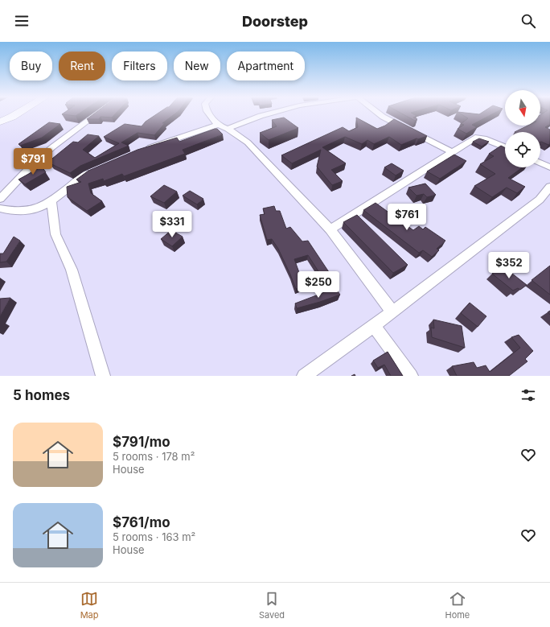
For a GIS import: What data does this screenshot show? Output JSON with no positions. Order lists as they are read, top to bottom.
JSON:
{
  "north": "bottom",
  "page": {
    "header": "Doorstep",
    "chip": [
      "Buy",
      "Rent",
      "Filters",
      "New",
      "Apartment"
    ],
    "price": [
      "$791",
      "$761",
      "$331",
      "$352",
      "$250"
    ],
    "heading": "5 homes",
    "list": [
      {
        "name": "$791/mo",
        "note": "5 rooms · 178 m² · House"
      },
      {
        "name": "$761/mo",
        "note": "5 rooms · 163 m² · House"
      }
    ],
    "tabs": ["Map", "Saved", "Home"]
  }
}
